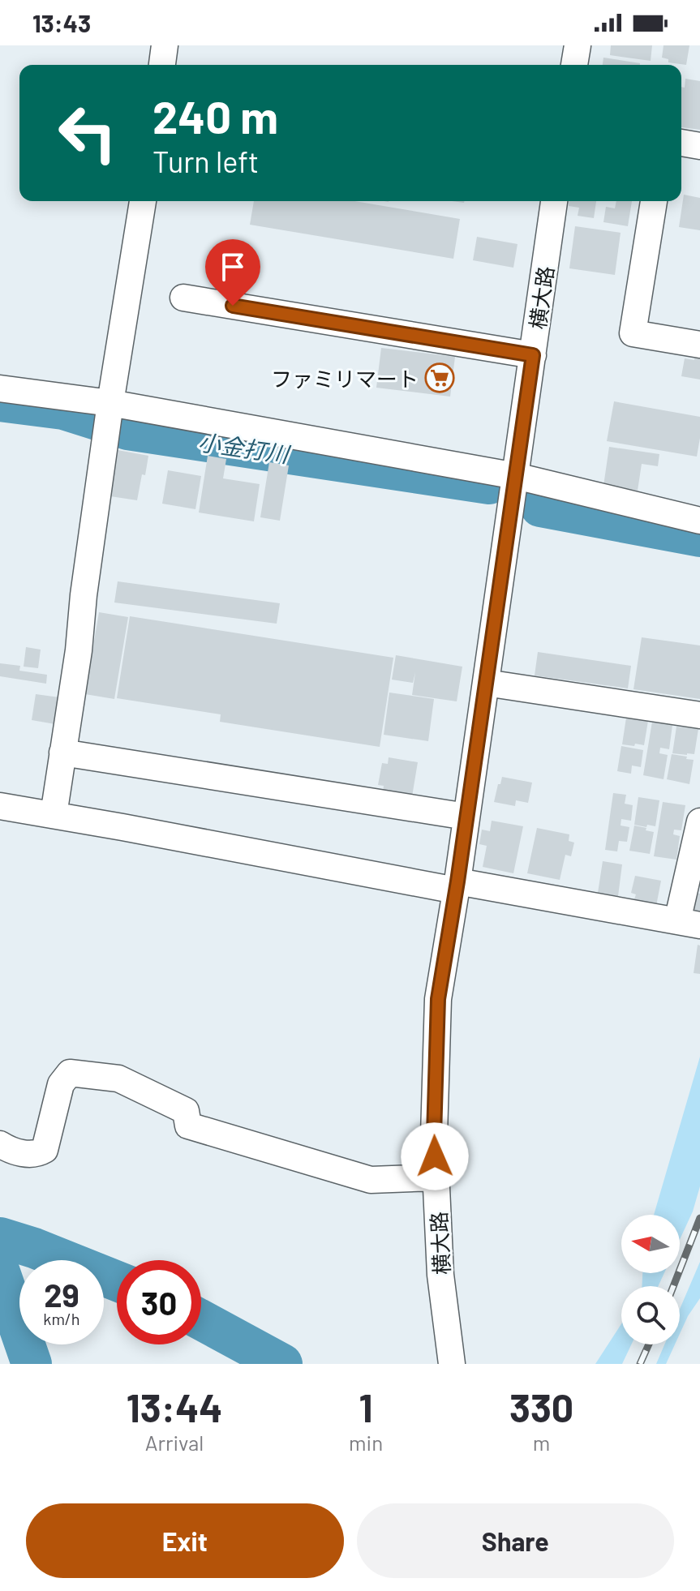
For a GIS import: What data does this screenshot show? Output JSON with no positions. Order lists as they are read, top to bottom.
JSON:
{
  "streets": {
    "street": ["横大路"]
  },
  "water": ["小金打川"],
  "places": {
    "supermarket": ["ファミリマート"]
  },
  "north": "left",
  "page": {
    "status": "13:43",
    "turn": ["240 m", "Turn left"],
    "speed": "29 km/h",
    "limit": "30",
    "eta": [
      "13:44",
      "Arrival",
      "1",
      "min",
      "330",
      "m"
    ],
    "buttons": ["Exit", "Share"]
  }
}
